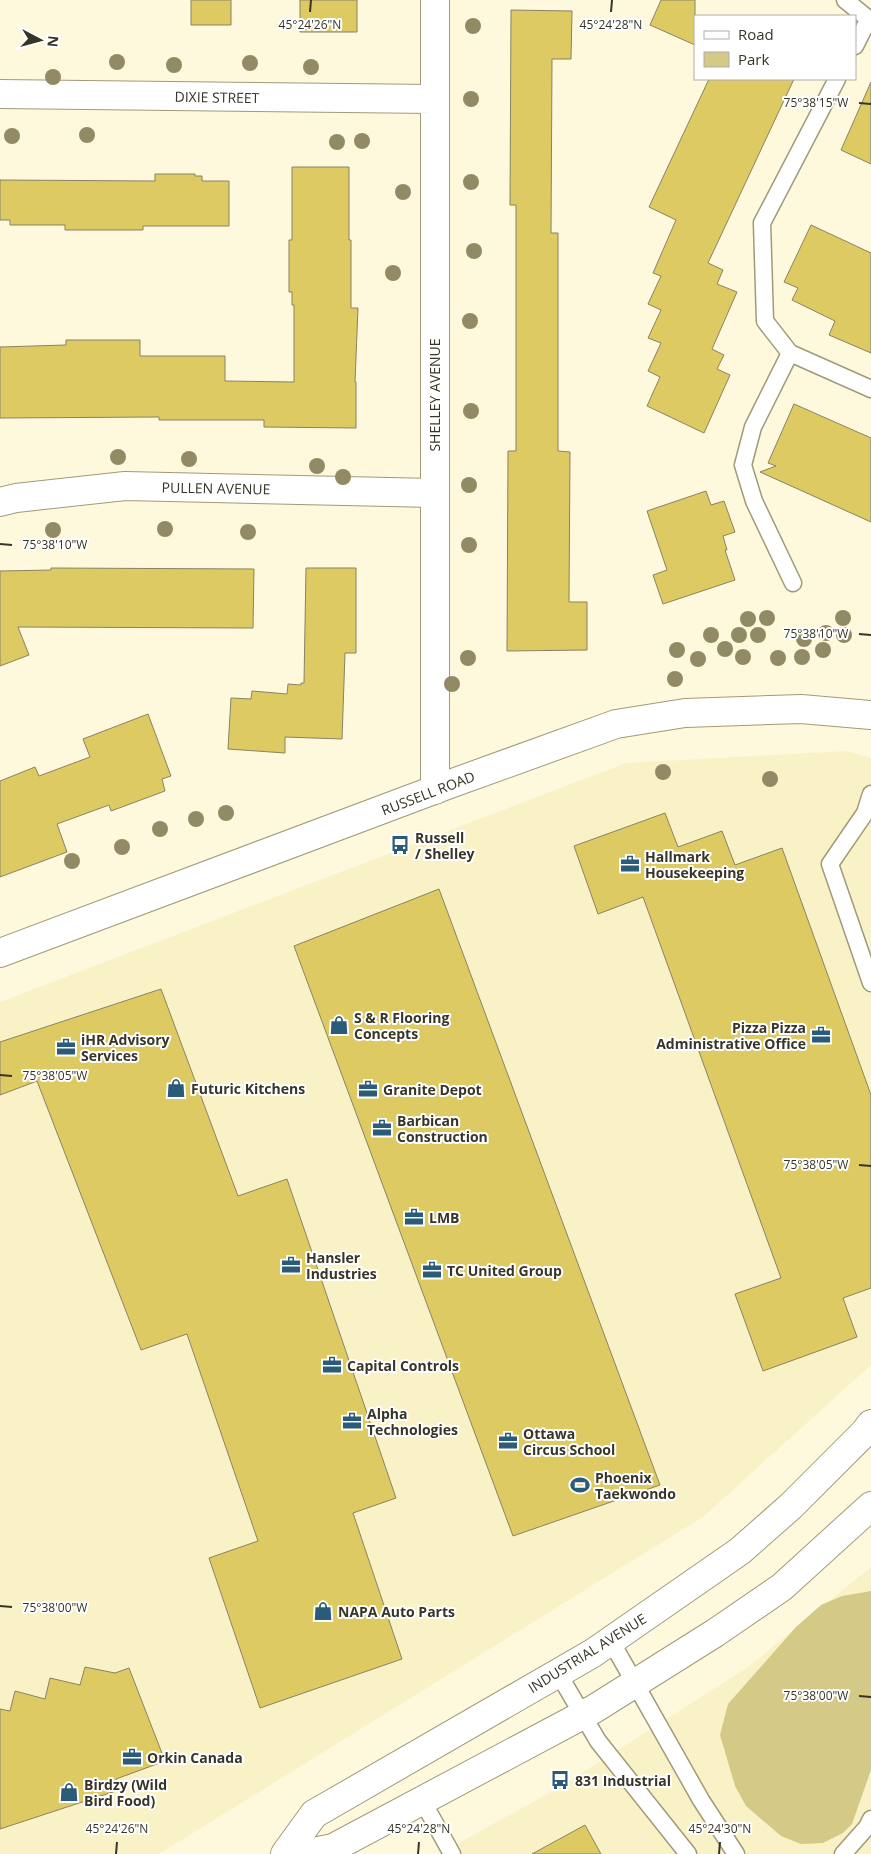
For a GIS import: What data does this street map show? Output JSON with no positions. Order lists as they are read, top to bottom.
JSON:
{
  "streets": {
    "street": [
      "DIXIE STREET",
      "SHELLEY AVENUE",
      "PULLEN AVENUE",
      "RUSSELL ROAD",
      "INDUSTRIAL AVENUE"
    ]
  },
  "crossings": [
    ["DIXIE STREET", "SHELLEY AVENUE"],
    ["SHELLEY AVENUE", "PULLEN AVENUE"],
    ["SHELLEY AVENUE", "RUSSELL ROAD"]
  ],
  "places": {
    "bus stop": ["Russell / Shelley", "831 Industrial"],
    "office": [
      "Hallmark Housekeeping",
      "Pizza Pizza Administrative Office",
      "iHR Advisory Services",
      "Granite Depot",
      "Barbican Construction",
      "LMB",
      "Hansler Industries",
      "TC United Group",
      "Capital Controls",
      "Alpha Technologies",
      "Ottawa Circus School",
      "Orkin Canada"
    ],
    "shop": [
      "S & R Flooring Concepts",
      "Futuric Kitchens",
      "NAPA Auto Parts",
      "Birdzy (Wild Bird Food)"
    ],
    "sports": ["Phoenix Taekwondo"]
  },
  "legend": ["Road", "Park"],
  "north": "right",
  "coordinates": [
    "45°24'26\"N",
    "45°24'28\"N",
    "75°38'15\"W",
    "75°38'10\"W",
    "75°38'05\"W",
    "75°38'00\"W",
    "45°24'30\"N"
  ]
}
